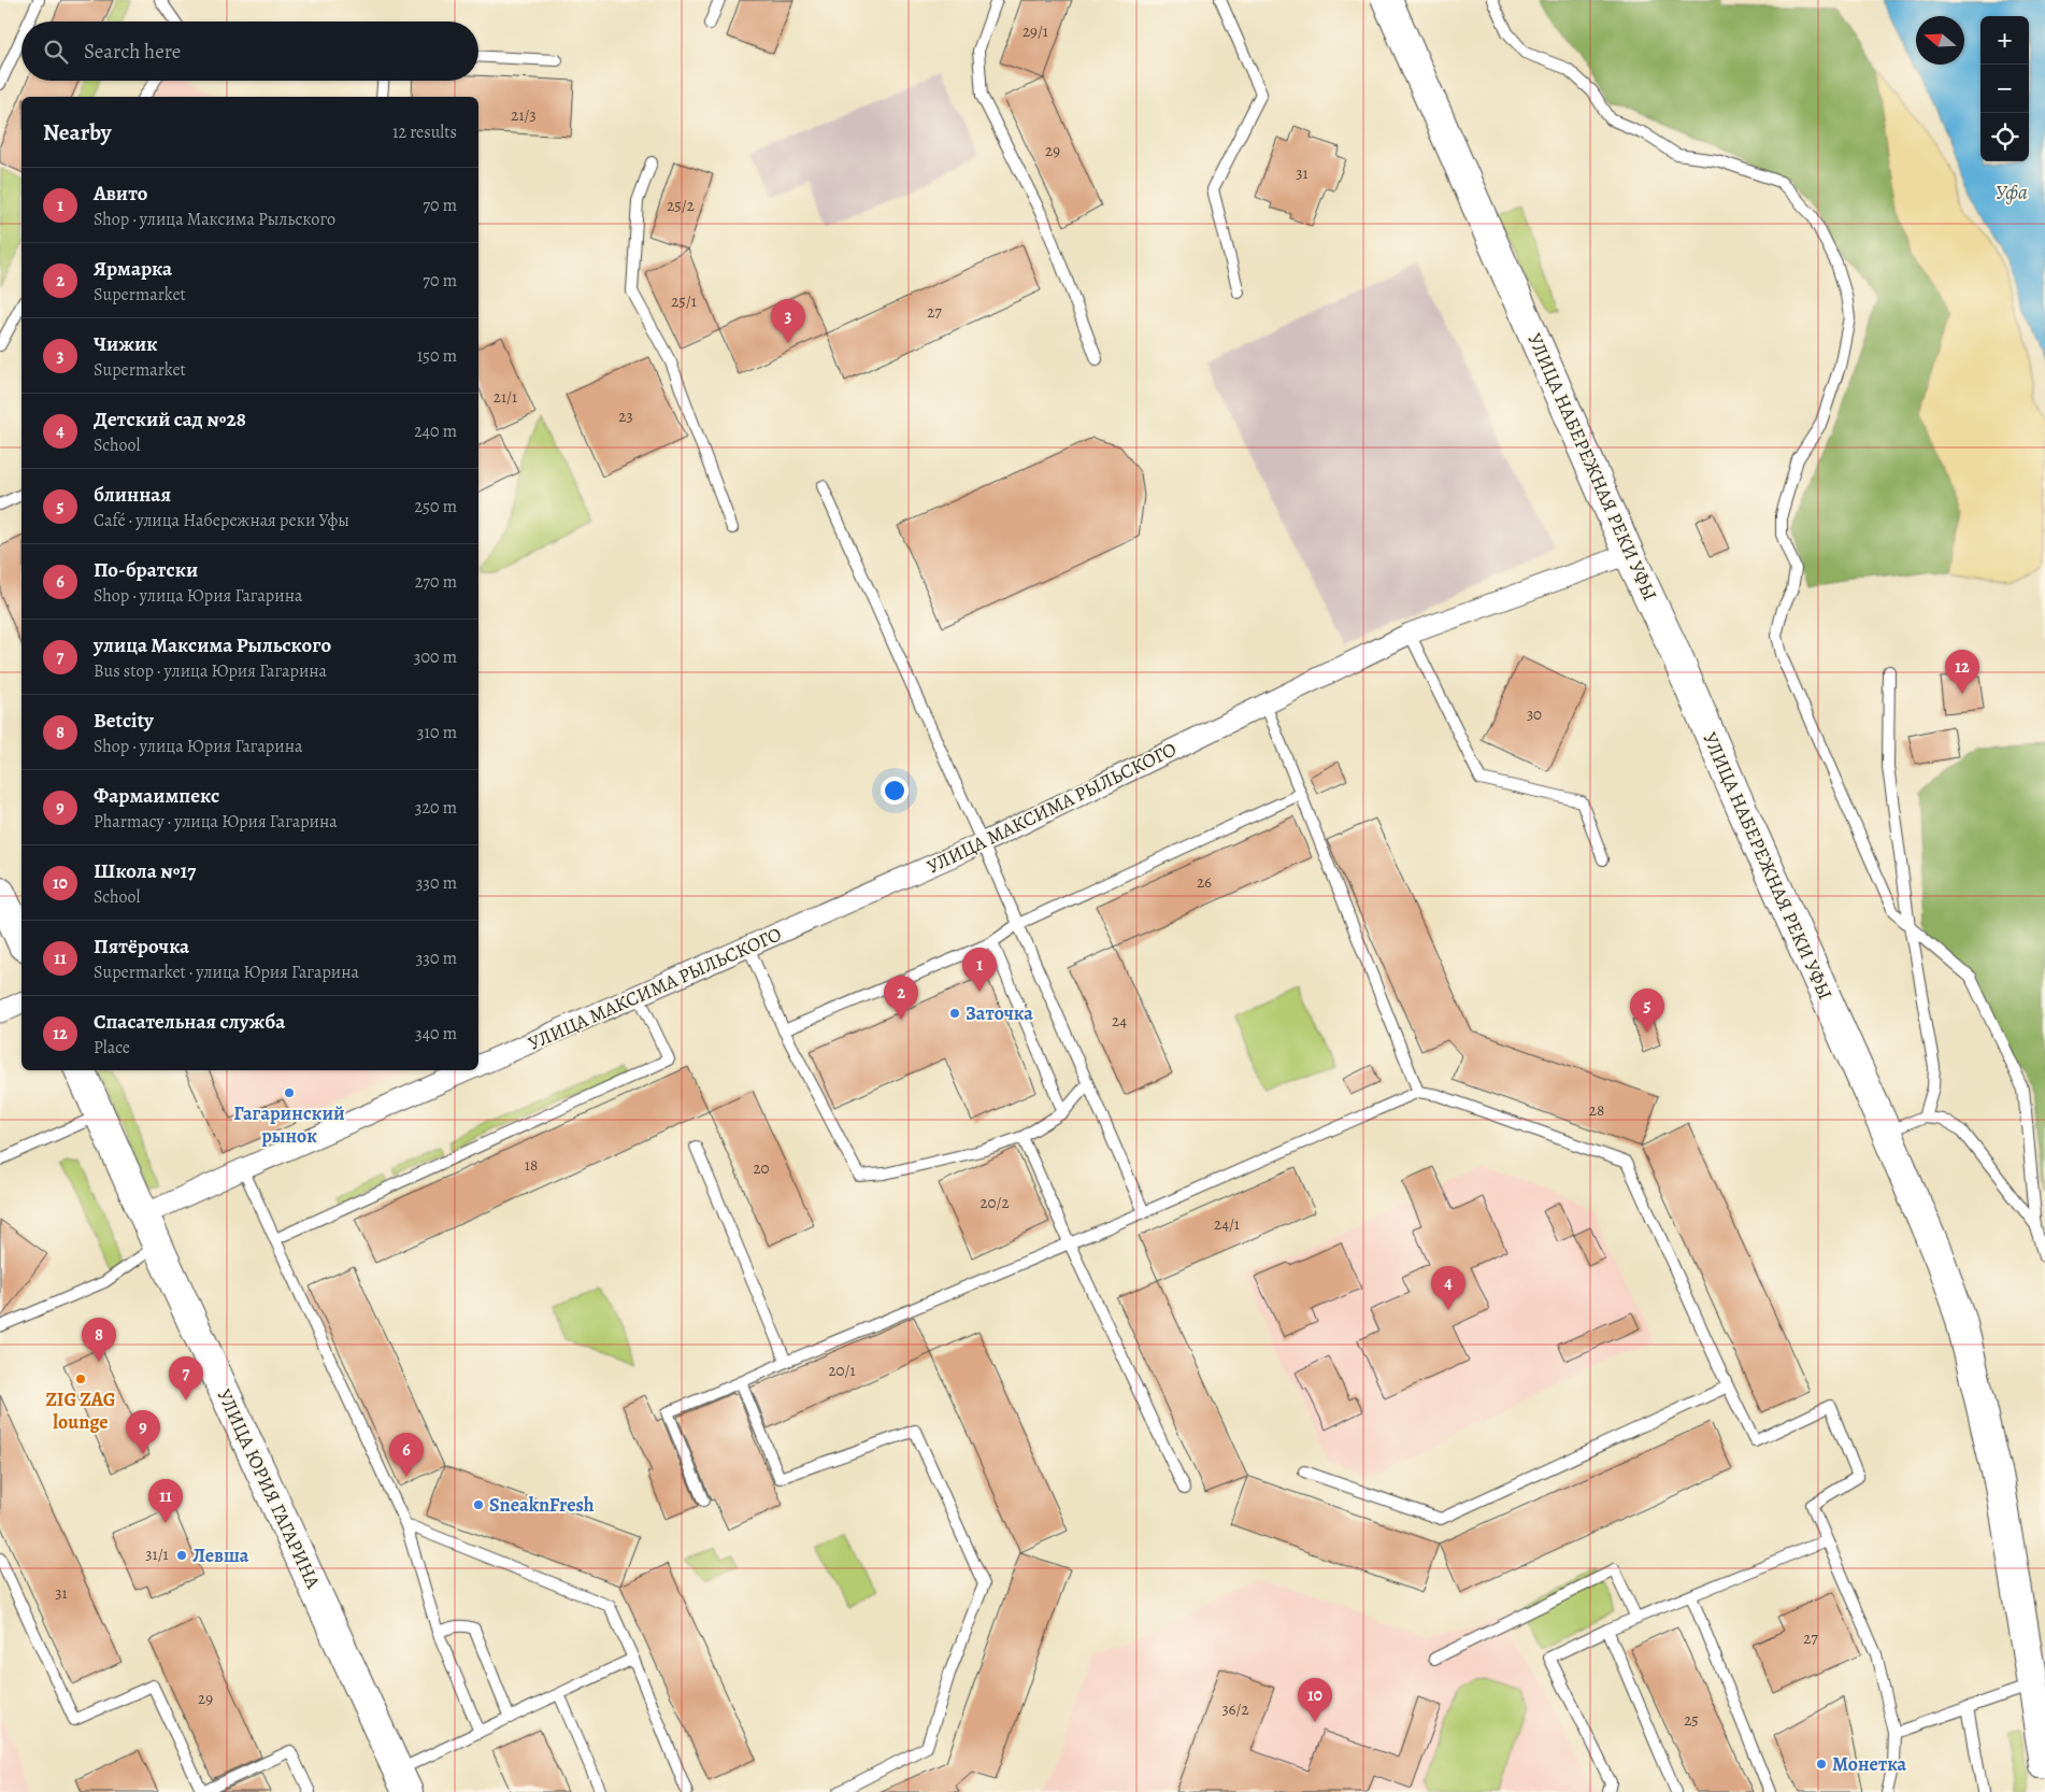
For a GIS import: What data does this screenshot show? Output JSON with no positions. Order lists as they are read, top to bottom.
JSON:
{
  "streets": {
    "street": ["УЛИЦА НАБЕРЕЖНАЯ РЕКИ УФЫ", "УЛИЦА МАКСИМА РЫЛЬСКОГО", "УЛИЦА ЮРИЯ ГАГАРИНА"]
  },
  "crossings": [
    ["УЛИЦА НАБЕРЕЖНАЯ РЕКИ УФЫ", "УЛИЦА МАКСИМА РЫЛЬСКОГО"],
    ["УЛИЦА МАКСИМА РЫЛЬСКОГО", "УЛИЦА ЮРИЯ ГАГАРИНА"]
  ],
  "water": ["Уфа"],
  "places": [
    "Заточка",
    "Гагаринский рынок",
    "ZIG ZAG lounge",
    "SneaknFresh",
    "Левша",
    "Монетка"
  ],
  "house_numbers": [
    "29/1",
    "21/3",
    "29",
    "31",
    "25/2",
    "25/1",
    "27",
    "21/1",
    "23",
    "30",
    "26",
    "24",
    "28",
    "18",
    "20",
    "20/2",
    "24/1",
    "20/1",
    "31/1",
    "31",
    "27",
    "29",
    "36/2",
    "25"
  ],
  "north": "left",
  "page": {
    "map_buttons": ["+", "−"],
    "search": "Search here",
    "heading": ["Nearby", "12 results"],
    "list": [
      {
        "mark": "1",
        "name": "Авито",
        "note": "Shop · улица Максима Рыльского",
        "value": "70 m"
      },
      {
        "mark": "2",
        "name": "Ярмарка",
        "note": "Supermarket",
        "value": "70 m"
      },
      {
        "mark": "3",
        "name": "Чижик",
        "note": "Supermarket",
        "value": "150 m"
      },
      {
        "mark": "4",
        "name": "Детский сад №28",
        "note": "School",
        "value": "240 m"
      },
      {
        "mark": "5",
        "name": "блинная",
        "note": "Café · улица Набережная реки Уфы",
        "value": "250 m"
      },
      {
        "mark": "6",
        "name": "По-братски",
        "note": "Shop · улица Юрия Гагарина",
        "value": "270 m"
      },
      {
        "mark": "7",
        "name": "улица Максима Рыльского",
        "note": "Bus stop · улица Юрия Гагарина",
        "value": "300 m"
      },
      {
        "mark": "8",
        "name": "Betcity",
        "note": "Shop · улица Юрия Гагарина",
        "value": "310 m"
      },
      {
        "mark": "9",
        "name": "Фармаимпекс",
        "note": "Pharmacy · улица Юрия Гагарина",
        "value": "320 m"
      },
      {
        "mark": "10",
        "name": "Школа №17",
        "note": "School",
        "value": "330 m"
      },
      {
        "mark": "11",
        "name": "Пятёрочка",
        "note": "Supermarket · улица Юрия Гагарина",
        "value": "330 m"
      },
      {
        "mark": "12",
        "name": "Спасательная служба",
        "note": "Place",
        "value": "340 m"
      }
    ],
    "pins": [
      "3",
      "12",
      "1",
      "2",
      "5",
      "4",
      "8",
      "7",
      "9",
      "6",
      "11",
      "10"
    ]
  }
}
